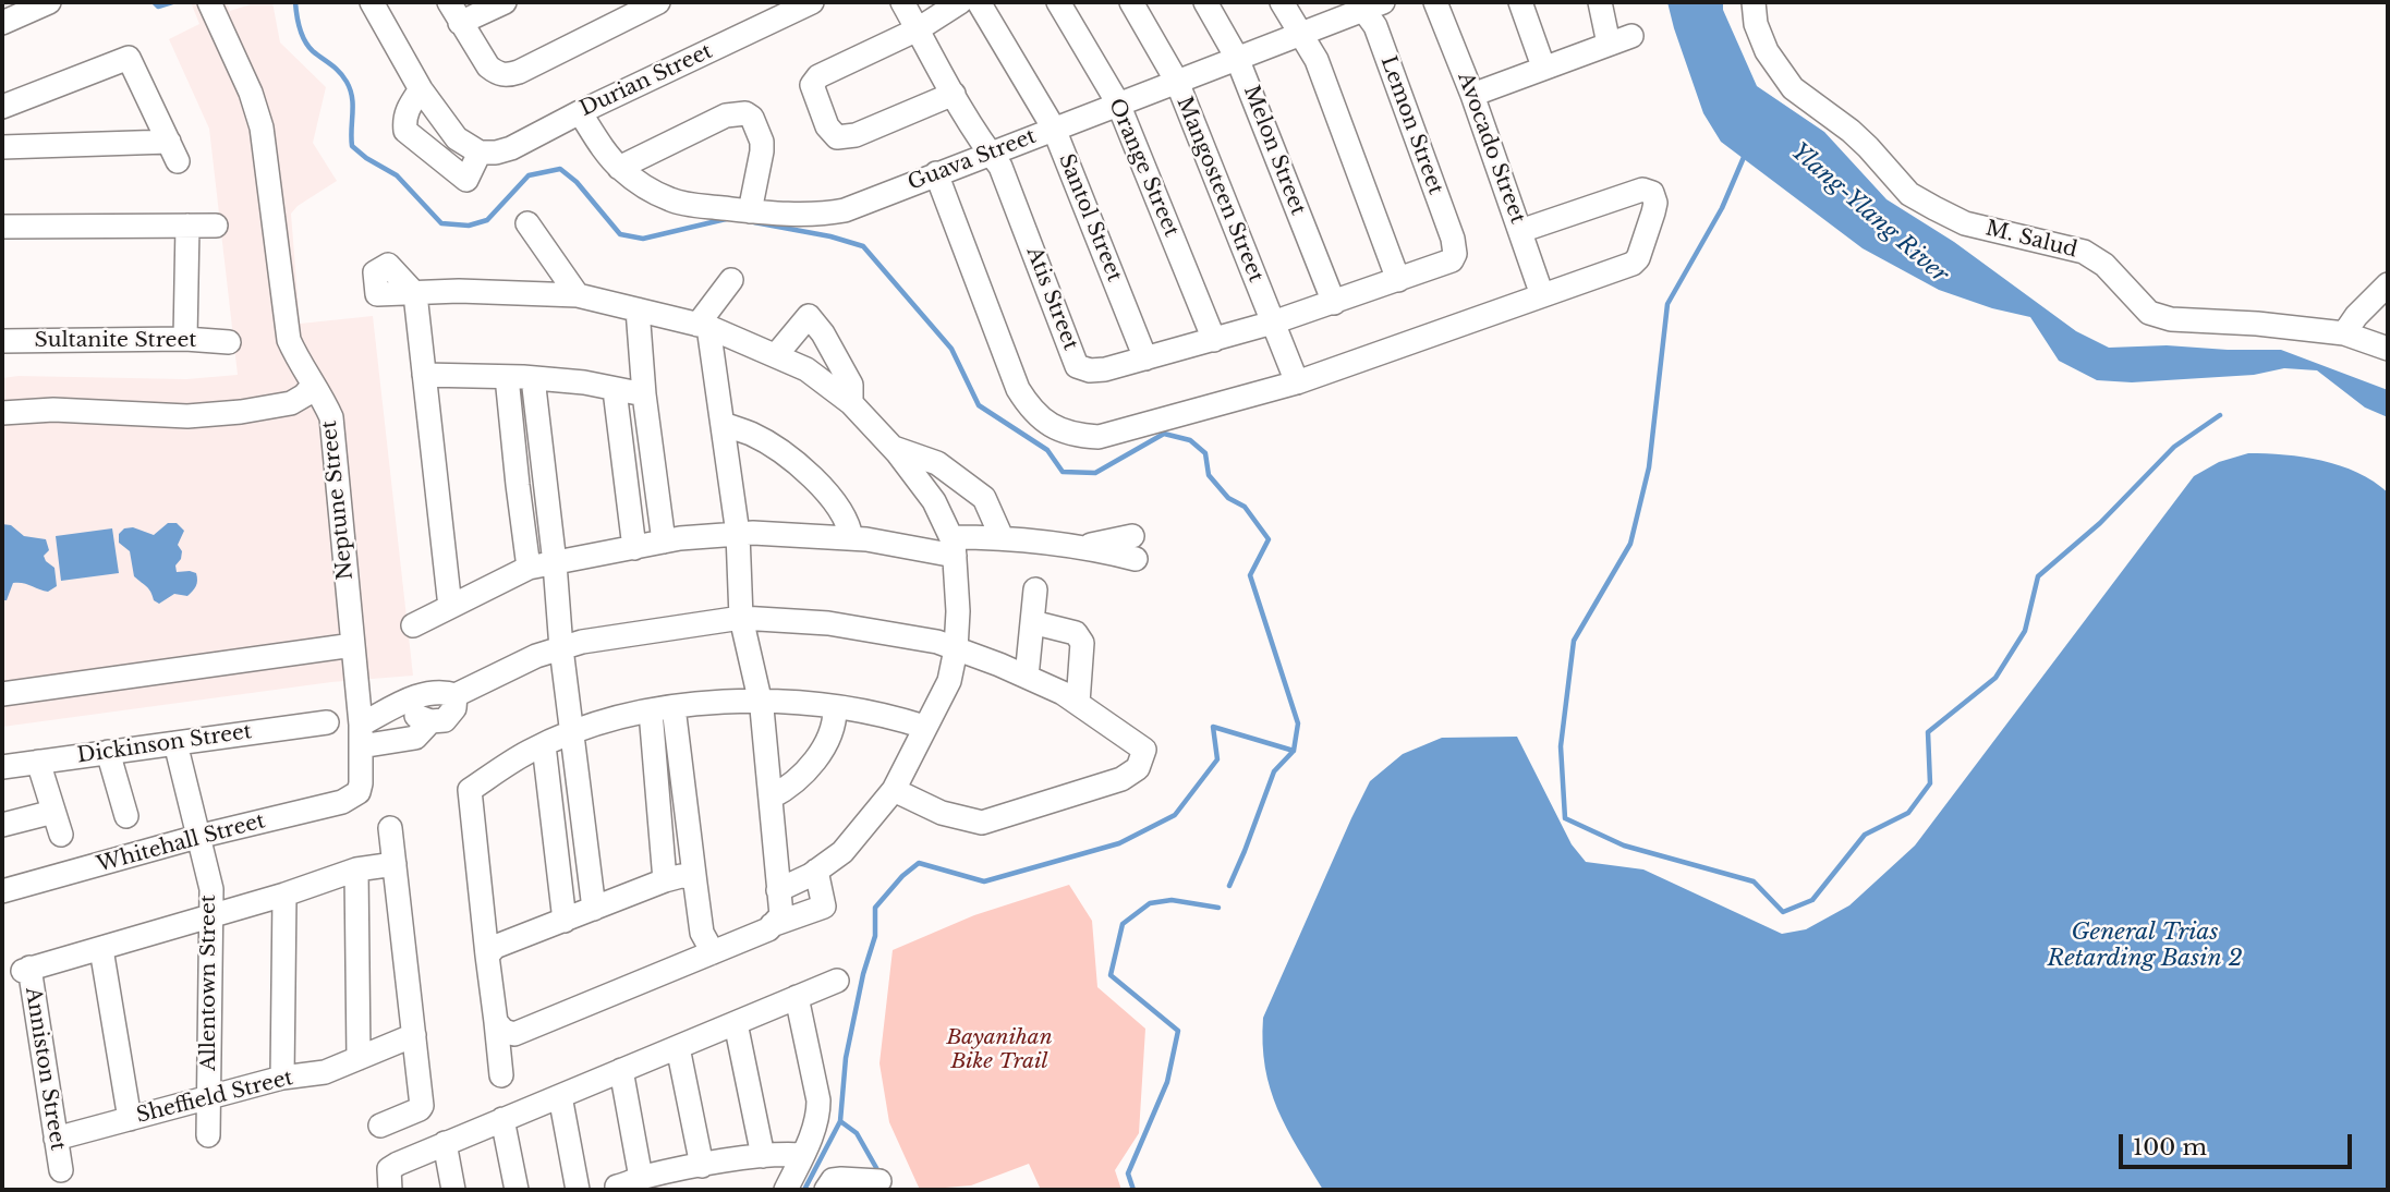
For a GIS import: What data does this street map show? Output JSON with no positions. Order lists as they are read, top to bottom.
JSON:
{
  "streets": {
    "street": [
      "Durian Street",
      "Lemon Street",
      "Avocado Street",
      "Melon Street",
      "Guava Street",
      "Orange Street",
      "Mangosteen Street",
      "Santol Street",
      "M. Salud",
      "Atis Street",
      "Sultanite Street",
      "Neptune Street",
      "Dickinson Street",
      "Whitehall Street",
      "Allentown Street",
      "Anniston Street",
      "Sheffield Street"
    ]
  },
  "crossings": [
    ["Durian Street", "Guava Street"],
    ["Lemon Street", "Guava Street"],
    ["Lemon Street", "Atis Street"],
    ["Melon Street", "Guava Street"],
    ["Melon Street", "Atis Street"],
    ["Guava Street", "Orange Street"],
    ["Guava Street", "Mangosteen Street"],
    ["Guava Street", "Santol Street"],
    ["Guava Street", "Atis Street"],
    ["Orange Street", "Atis Street"],
    ["Mangosteen Street", "Atis Street"],
    ["Santol Street", "Atis Street"],
    ["Neptune Street", "Whitehall Street"],
    ["Dickinson Street", "Allentown Street"],
    ["Whitehall Street", "Allentown Street"],
    ["Allentown Street", "Sheffield Street"],
    ["Anniston Street", "Sheffield Street"]
  ],
  "water": ["Ylang-Ylang River", "General Trias Retarding Basin 2"],
  "parks": ["Bayanihan Bike Trail"],
  "scale_bar": "100 m"
}
